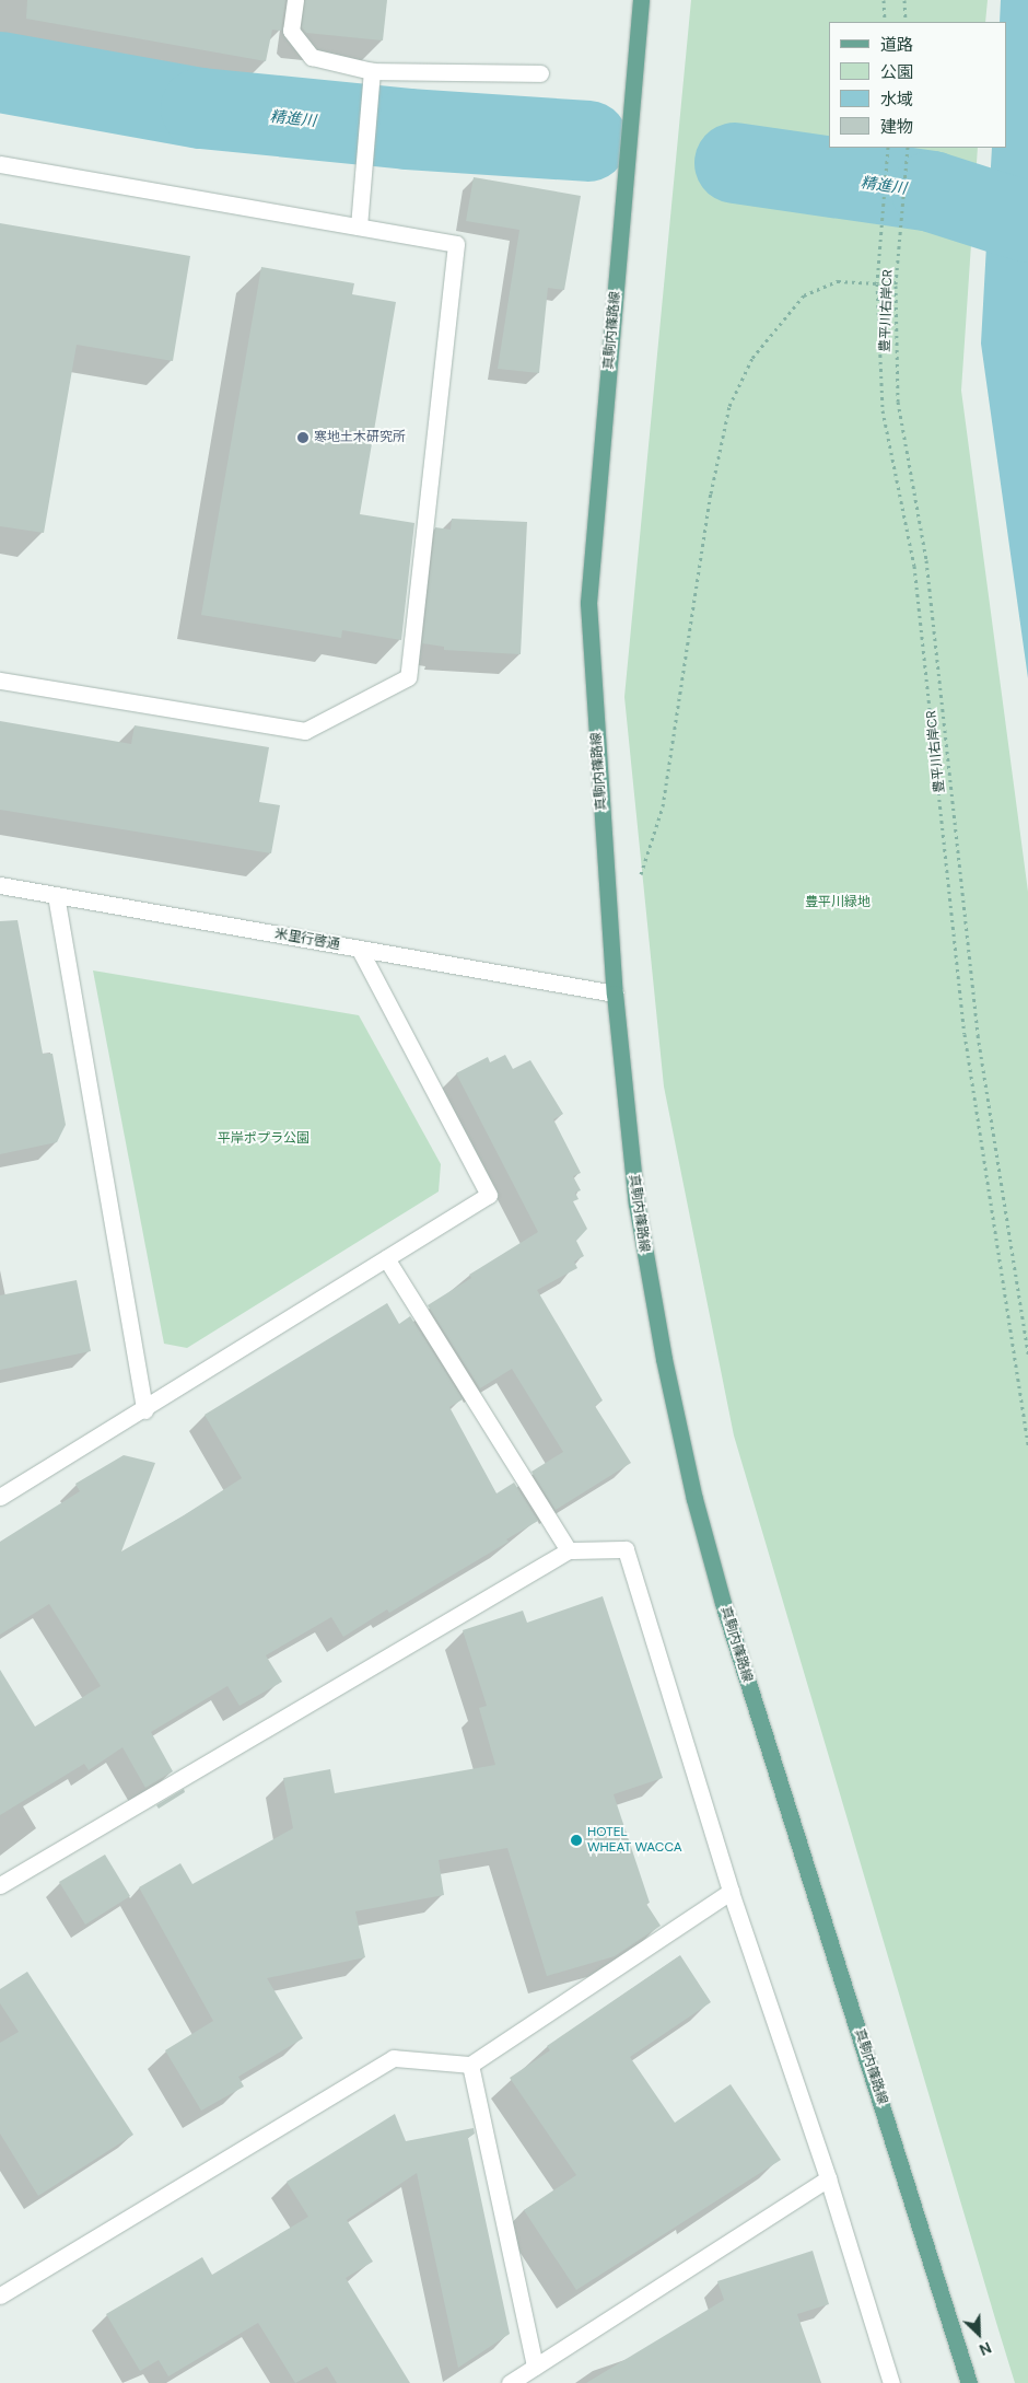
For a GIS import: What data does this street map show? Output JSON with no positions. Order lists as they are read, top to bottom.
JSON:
{
  "streets": {
    "main road": ["真駒内篠路線"],
    "street": ["米里行啓通"],
    "path": ["豊平川右岸CR"]
  },
  "crossings": [
    ["真駒内篠路線", "米里行啓通"]
  ],
  "water": ["精進川"],
  "parks": ["豊平川緑地", "平岸ポプラ公園"],
  "places": ["寒地土木研究所", "HOTEL WHEAT WACCA"],
  "legend": [
    "道路",
    "公園",
    "水域",
    "建物"
  ],
  "north": "bottom right"
}
